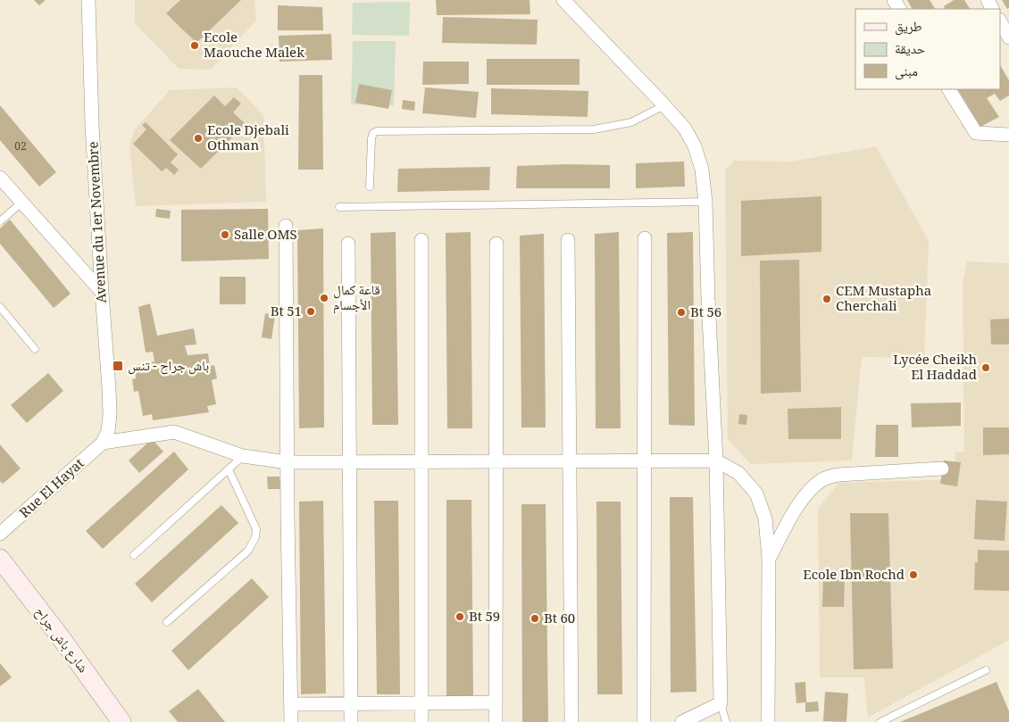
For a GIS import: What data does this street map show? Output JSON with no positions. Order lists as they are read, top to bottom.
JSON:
{
  "streets": {
    "main road": ["شارع باش جراح"],
    "street": ["Avenue du 1er Novembre", "Rue El Hayat"]
  },
  "crossings": [
    ["Avenue du 1er Novembre", "Rue El Hayat"]
  ],
  "places": {
    "other": [
      "Ecole Maouche Malek",
      "Ecole Djebali Othman",
      "Salle OMS",
      "قاعة كمال الأجسام",
      "CEM Mustapha Cherchali",
      "Bt 51",
      "Bt 56",
      "Lycée Cheikh El Haddad",
      "Ecole Ibn Rochd",
      "Bt 59",
      "Bt 60"
    ],
    "transit": ["باش جراح - تنس"]
  },
  "house_numbers": ["02"],
  "legend": ["طريق", "حديقة", "مبنى"]
}
